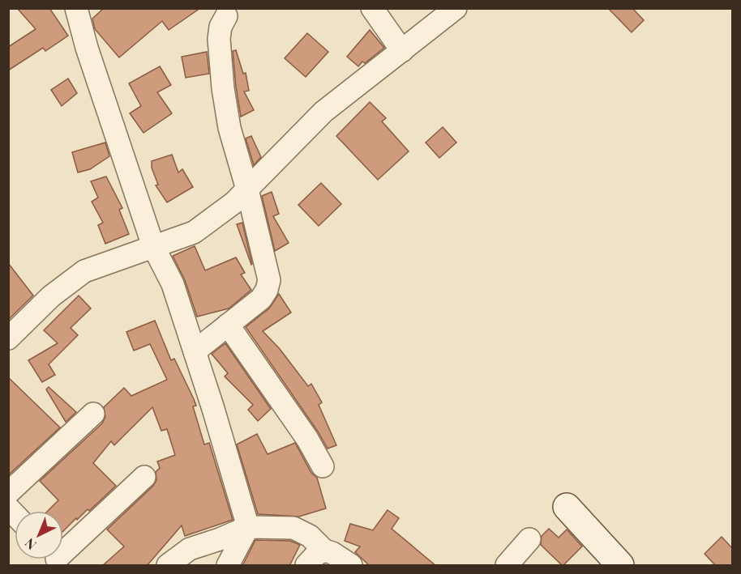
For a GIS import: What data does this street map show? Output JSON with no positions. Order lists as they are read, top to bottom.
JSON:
{
  "north": "bottom left"
}
